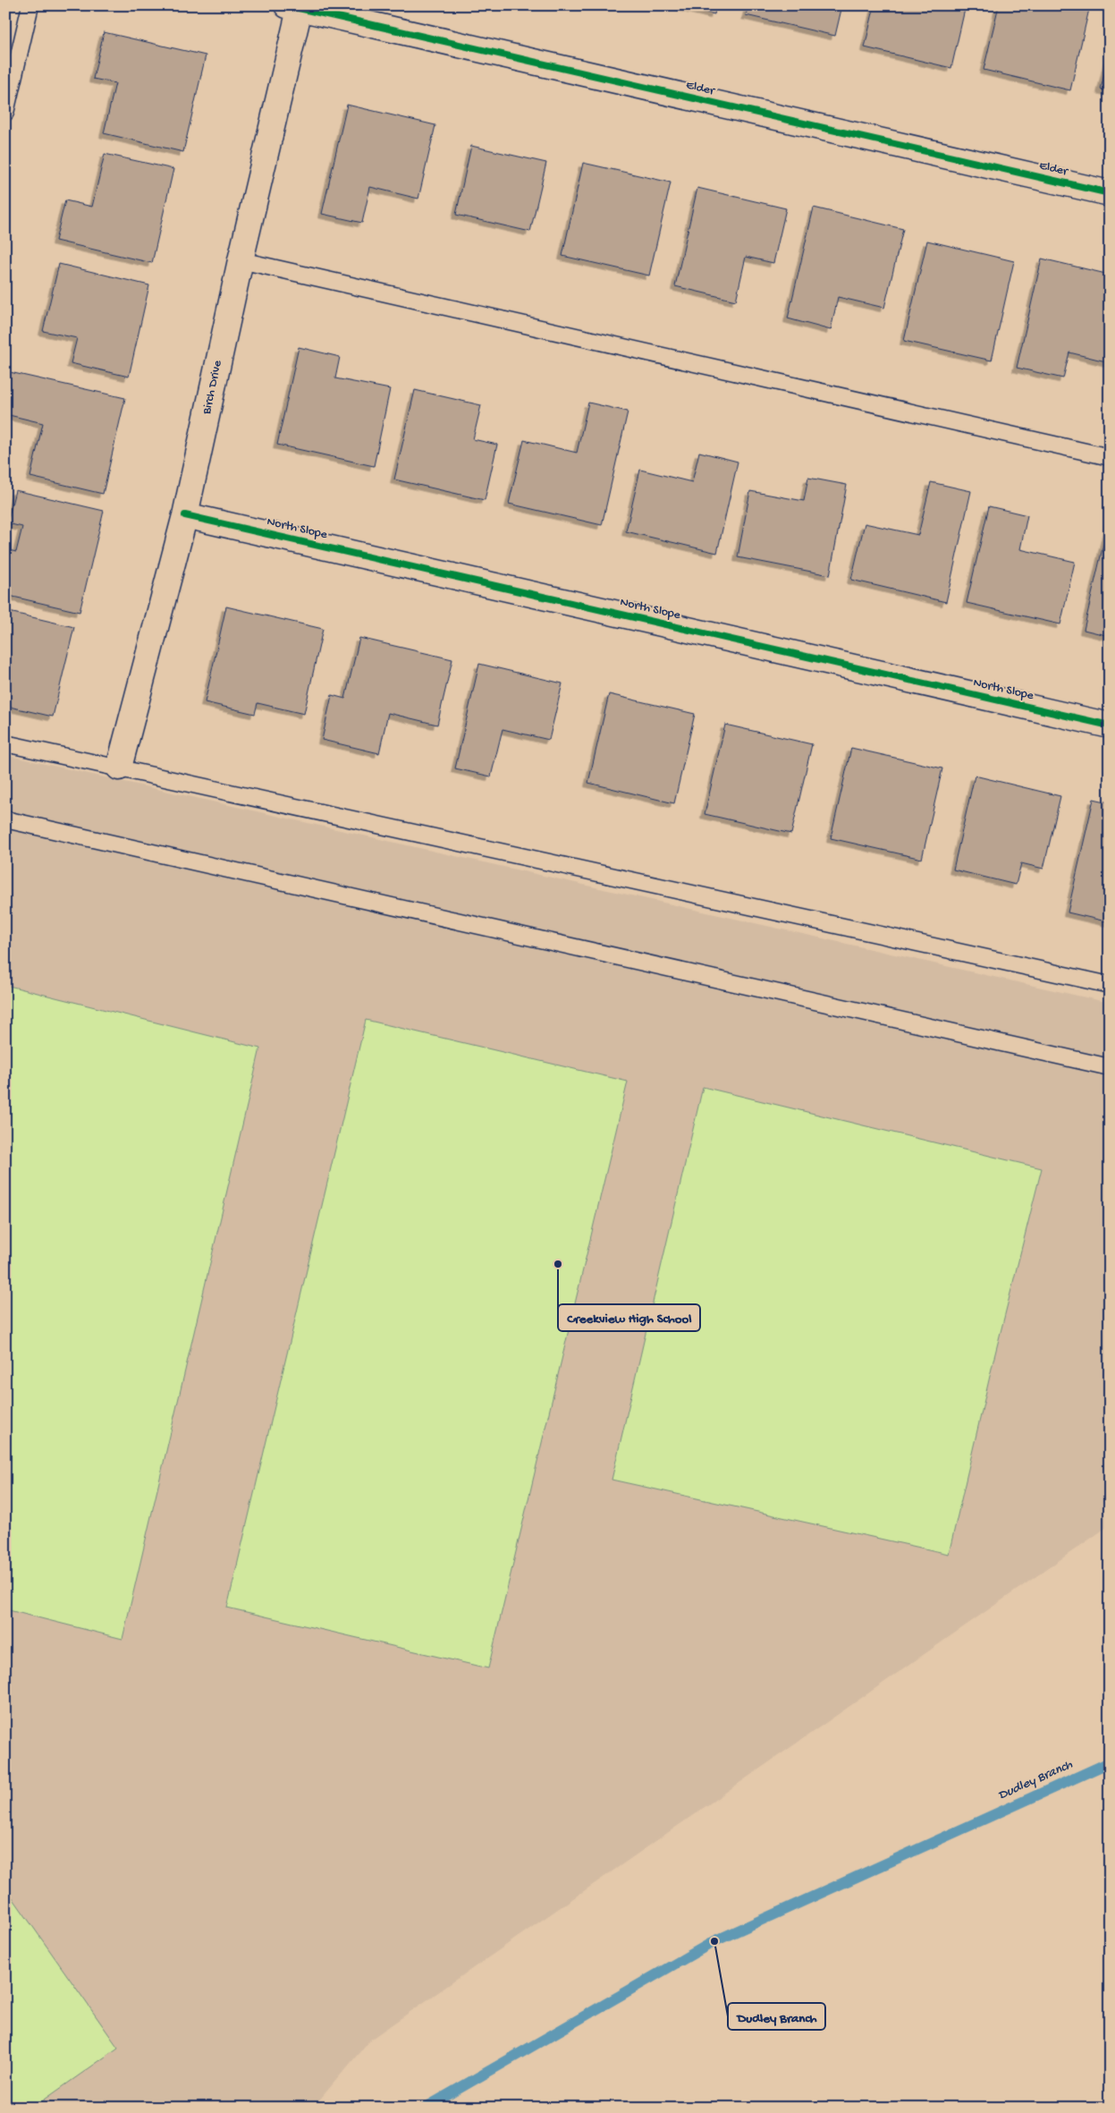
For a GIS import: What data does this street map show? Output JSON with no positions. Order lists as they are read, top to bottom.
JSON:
{
  "streets": {
    "street": ["Elder", "Birch Drive", "North Slope"]
  },
  "crossings": [
    ["Elder", "Birch Drive"],
    ["Birch Drive", "North Slope"]
  ],
  "water": ["Dudley Branch"],
  "places": ["Creekview High School", "Dudley Branch"]
}
